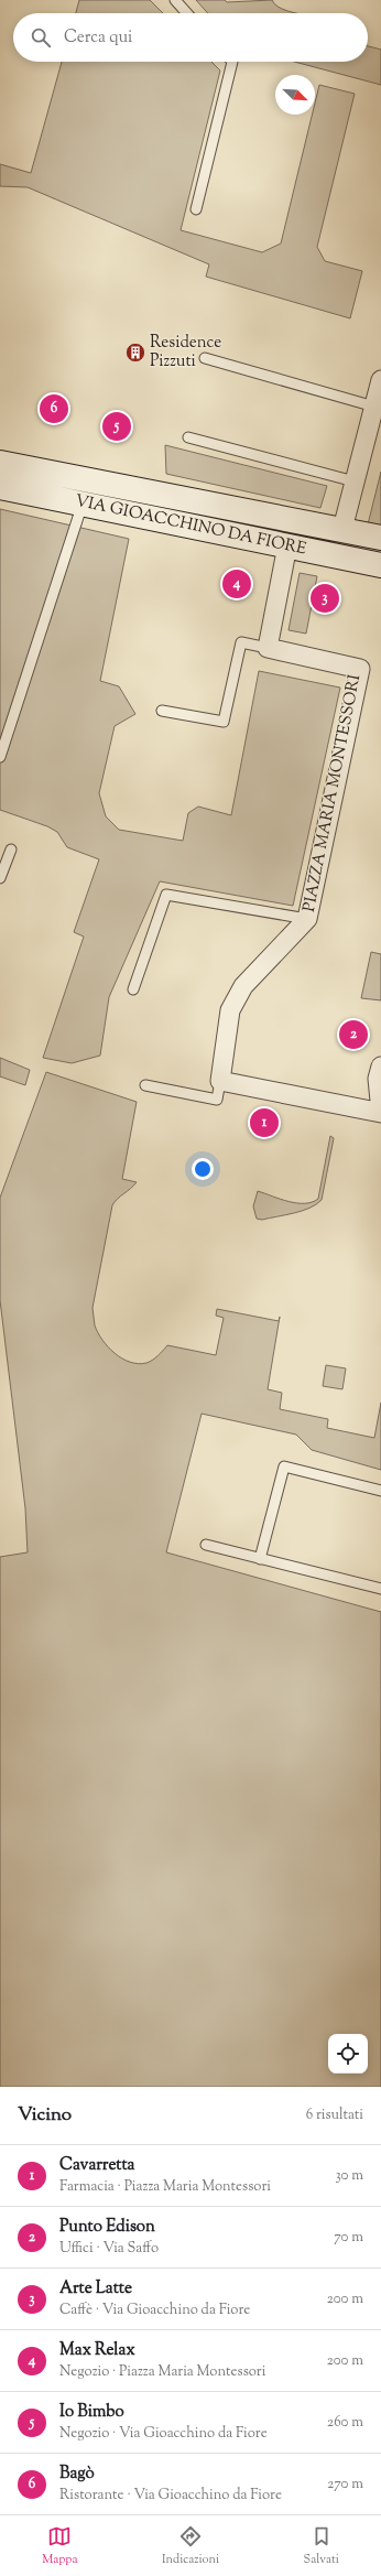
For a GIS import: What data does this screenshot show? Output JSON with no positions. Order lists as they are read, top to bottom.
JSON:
{
  "streets": {
    "street": ["VIA GIOACCHINO DA FIORE", "PIAZZA MARIA MONTESSORI"]
  },
  "places": {
    "building": ["Residence Pizzuti"]
  },
  "north": "bottom right",
  "page": {
    "search": "Cerca qui",
    "pins": [
      "6",
      "5",
      "4",
      "3",
      "2",
      "1"
    ],
    "heading": ["Vicino", "6 risultati"],
    "list": [
      {
        "mark": "1",
        "name": "Cavarretta",
        "note": "Farmacia · Piazza Maria Montessori",
        "value": "30 m"
      },
      {
        "mark": "2",
        "name": "Punto Edison",
        "note": "Uffici · Via Saffo",
        "value": "70 m"
      },
      {
        "mark": "3",
        "name": "Arte Latte",
        "note": "Caffè · Via Gioacchino da Fiore",
        "value": "200 m"
      },
      {
        "mark": "4",
        "name": "Max Relax",
        "note": "Negozio · Piazza Maria Montessori",
        "value": "200 m"
      },
      {
        "mark": "5",
        "name": "Io Bimbo",
        "note": "Negozio · Via Gioacchino da Fiore",
        "value": "260 m"
      },
      {
        "mark": "6",
        "name": "Bagò",
        "note": "Ristorante · Via Gioacchino da Fiore",
        "value": "270 m"
      }
    ],
    "nav": ["Mappa", "Indicazioni", "Salvati"]
  }
}
